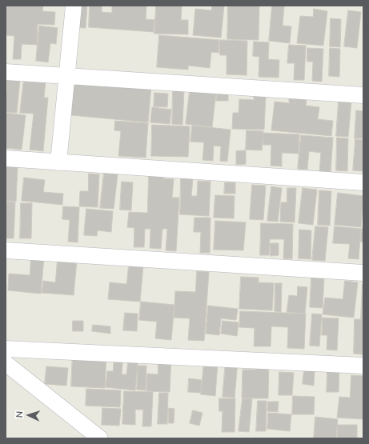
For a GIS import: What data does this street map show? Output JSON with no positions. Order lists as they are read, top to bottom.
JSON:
{
  "north": "left"
}
